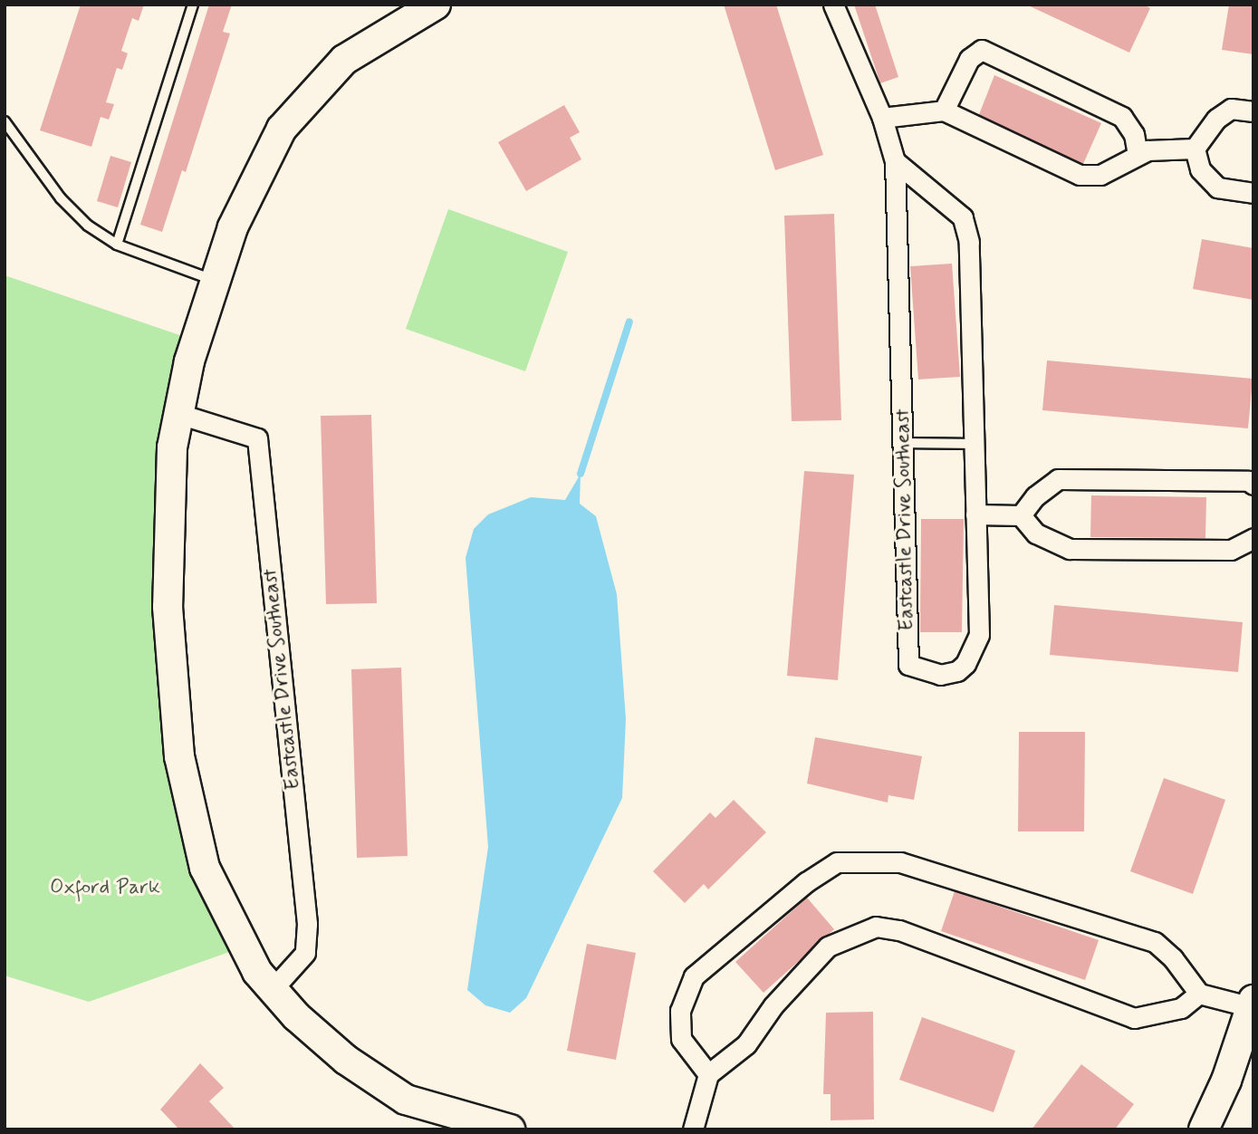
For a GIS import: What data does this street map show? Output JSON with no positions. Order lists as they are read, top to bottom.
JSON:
{
  "streets": {
    "street": ["Eastcastle Drive Southeast"]
  },
  "parks": ["Oxford Park"]
}
